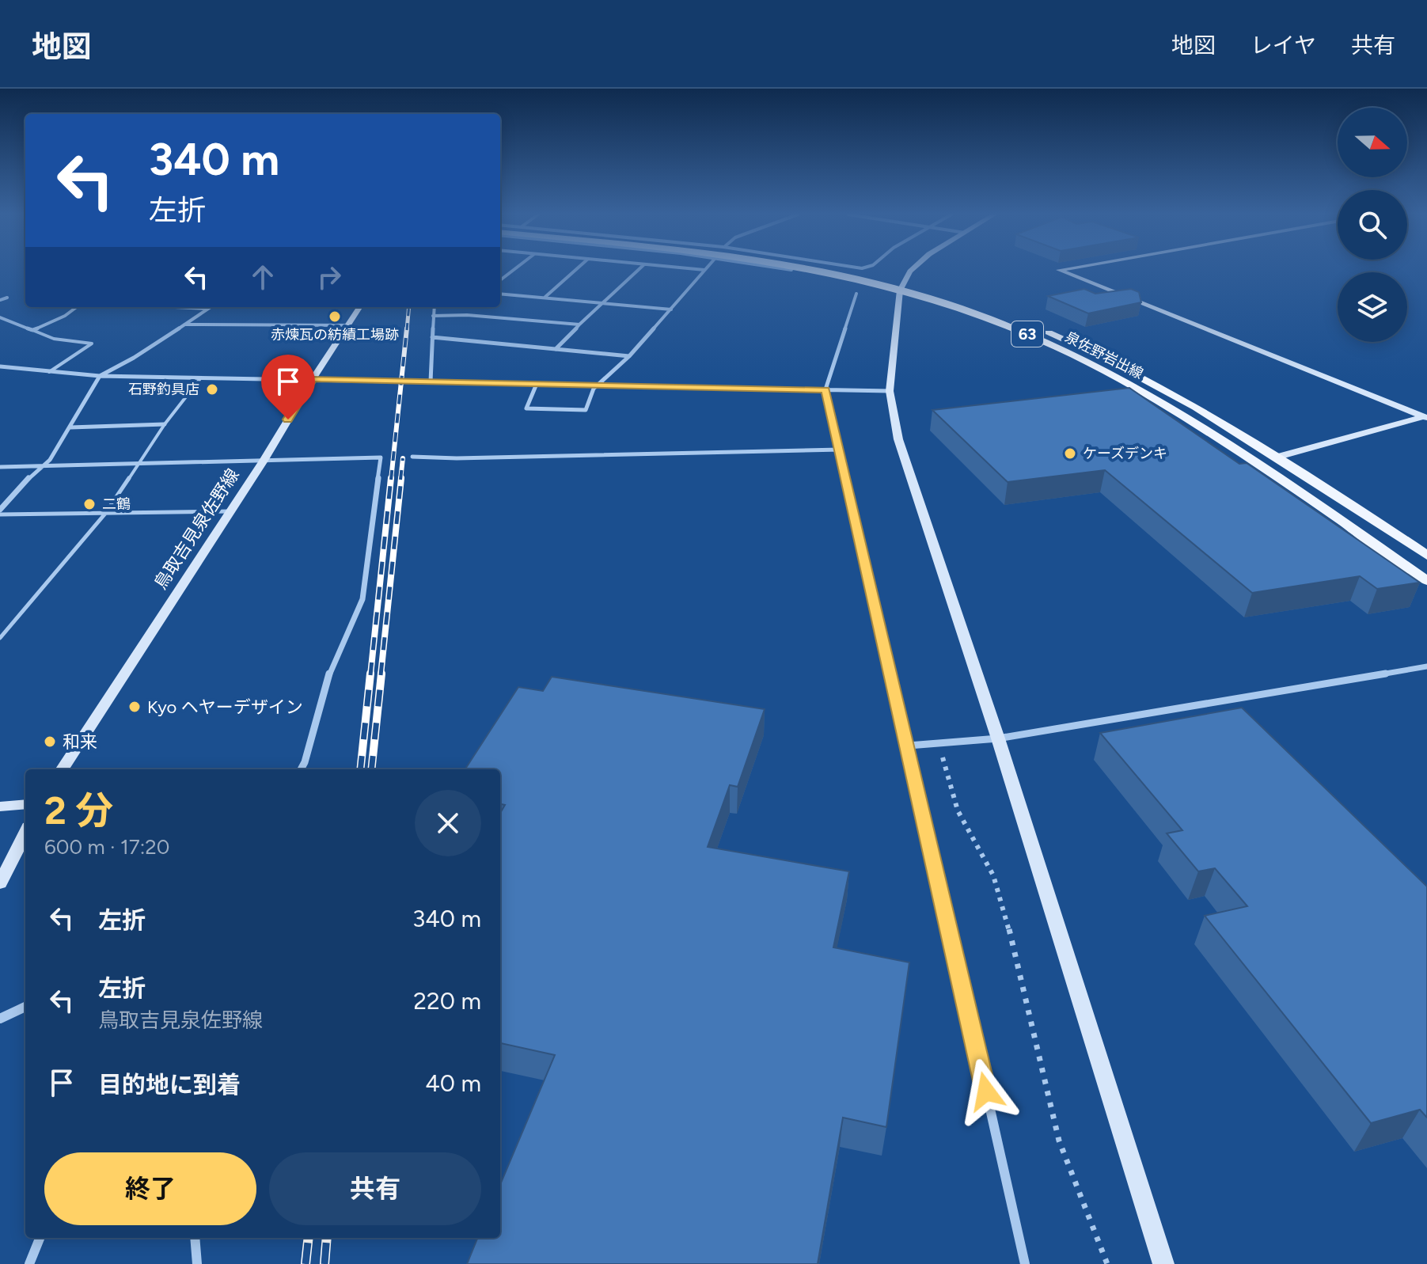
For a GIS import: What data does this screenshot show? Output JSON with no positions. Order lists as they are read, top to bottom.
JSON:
{
  "streets": {
    "main road": ["63", "泉佐野岩出線"],
    "street": ["鳥取吉見泉佐野線"]
  },
  "places": [
    "赤煉瓦の紡績工場跡",
    "石野釣具店",
    "ケーズデンキ",
    "二鶴",
    "Kyo ヘヤーデザイン",
    "和来"
  ],
  "north": "right",
  "page": {
    "header": "地図",
    "nav": ["地図", "レイヤ", "共有"],
    "turn": ["340 m", "左折"],
    "heading": ["2 分", "600 m · 17:20"],
    "list": [
      {
        "name": "左折",
        "value": "340 m"
      },
      {
        "name": "左折",
        "note": "鳥取吉見泉佐野線",
        "value": "220 m"
      },
      {
        "name": "目的地に到着",
        "value": "40 m"
      }
    ],
    "buttons": ["終了", "共有"]
  }
}
